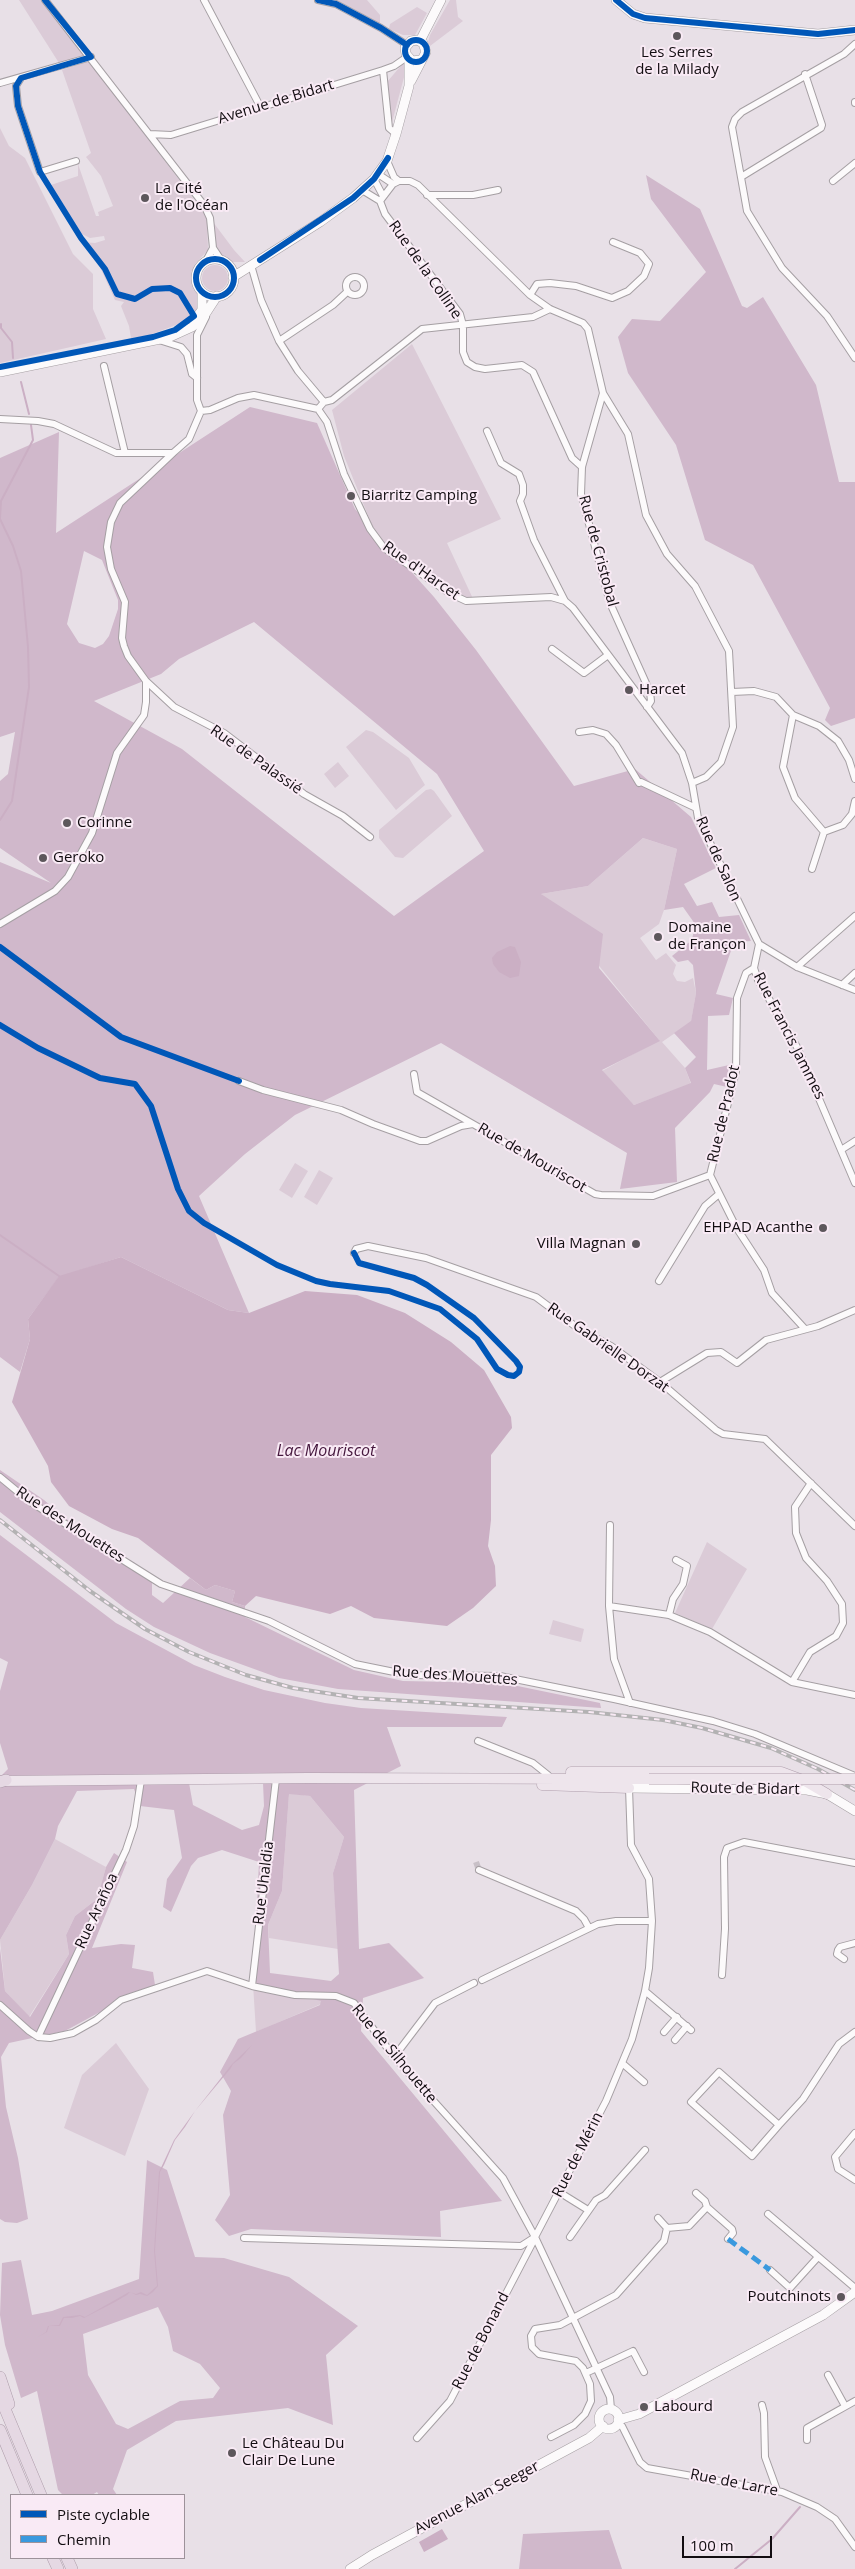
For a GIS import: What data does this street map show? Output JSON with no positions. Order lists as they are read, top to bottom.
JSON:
{
  "streets": {
    "main road": ["Route de Bidart", "Avenue Alan Seeger"],
    "street": [
      "Avenue de Bidart",
      "Rue de la Colline",
      "Rue de Cristobal",
      "Rue d'Harcet",
      "Rue de Palassié",
      "Rue de Salon",
      "Rue Francis Jammes",
      "Rue de Pradot",
      "Rue de Mouriscot",
      "Rue Gabrielle Dorzat",
      "Rue des Mouettes",
      "Rue Uhaldia",
      "Rue Arañoa",
      "Rue de Silhouette",
      "Rue de Mérin",
      "Rue de Bonand",
      "Rue de Larre"
    ]
  },
  "crossings": [
    ["Rue de la Colline", "Rue de Cristobal"],
    ["Rue de Salon", "Rue Francis Jammes"],
    ["Rue Francis Jammes", "Rue de Pradot"],
    ["Rue de Pradot", "Rue de Mouriscot"],
    ["Route de Bidart", "Rue de Mérin"],
    ["Rue Uhaldia", "Rue de Silhouette"],
    ["Rue Arañoa", "Rue de Silhouette"],
    ["Rue de Silhouette", "Rue de Mérin"],
    ["Rue de Silhouette", "Rue de Bonand"],
    ["Rue de Silhouette", "Rue de Larre"],
    ["Rue de Silhouette", "Avenue Alan Seeger"],
    ["Rue de Mérin", "Rue de Bonand"],
    ["Rue de Larre", "Avenue Alan Seeger"]
  ],
  "water": ["Lac Mouriscot"],
  "places": [
    "Les Serres de la Milady",
    "La Cité de l'Océan",
    "Biarritz Camping",
    "Harcet",
    "Corinne",
    "Geroko",
    "Domaine de Françon",
    "EHPAD Acanthe",
    "Villa Magnan",
    "Poutchinots",
    "Labourd",
    "Le Château Du Clair De Lune"
  ],
  "legend": ["Piste cyclable", "Chemin"],
  "scale_bar": "100 m"
}
